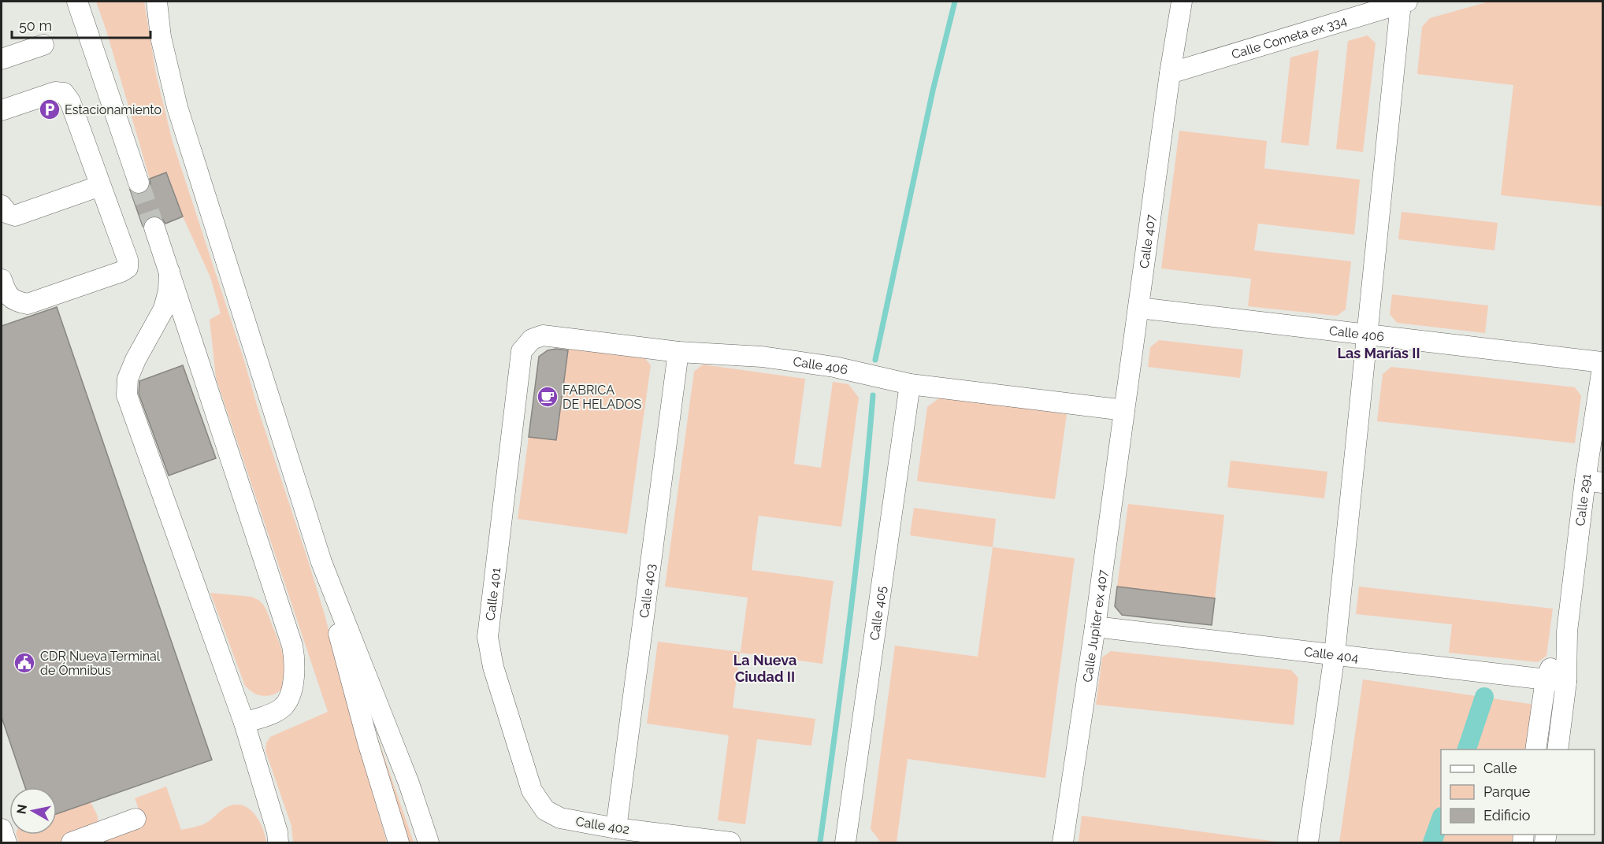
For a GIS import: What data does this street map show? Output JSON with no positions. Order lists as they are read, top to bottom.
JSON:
{
  "streets": {
    "street": [
      "Calle Cometa ex 334",
      "Calle 407",
      "Calle 406",
      "Calle 291",
      "Calle 403",
      "Calle 401",
      "Calle 405",
      "Calle Jupiter ex 407",
      "Calle 404",
      "Calle 402"
    ]
  },
  "crossings": [
    ["Calle Cometa ex 334", "Calle 407"],
    ["Calle 407", "Calle 406"],
    ["Calle 407", "Calle Jupiter ex 407"],
    ["Calle 406", "Calle 403"],
    ["Calle 406", "Calle 401"],
    ["Calle 406", "Calle 405"],
    ["Calle 406", "Calle Jupiter ex 407"],
    ["Calle 291", "Calle 404"],
    ["Calle 403", "Calle 402"],
    ["Calle 401", "Calle 402"],
    ["Calle Jupiter ex 407", "Calle 404"]
  ],
  "districts": ["Las Marías II", "La Nueva Ciudad II"],
  "places": {
    "parking": ["Estacionamiento"],
    "cafe": ["FABRICA DE HELADOS"],
    "public building": ["CDR Nueva Terminal de Ómnibus"]
  },
  "legend": ["Calle", "Parque", "Edificio"],
  "scale_bar": "50 m",
  "north": "left"
}
